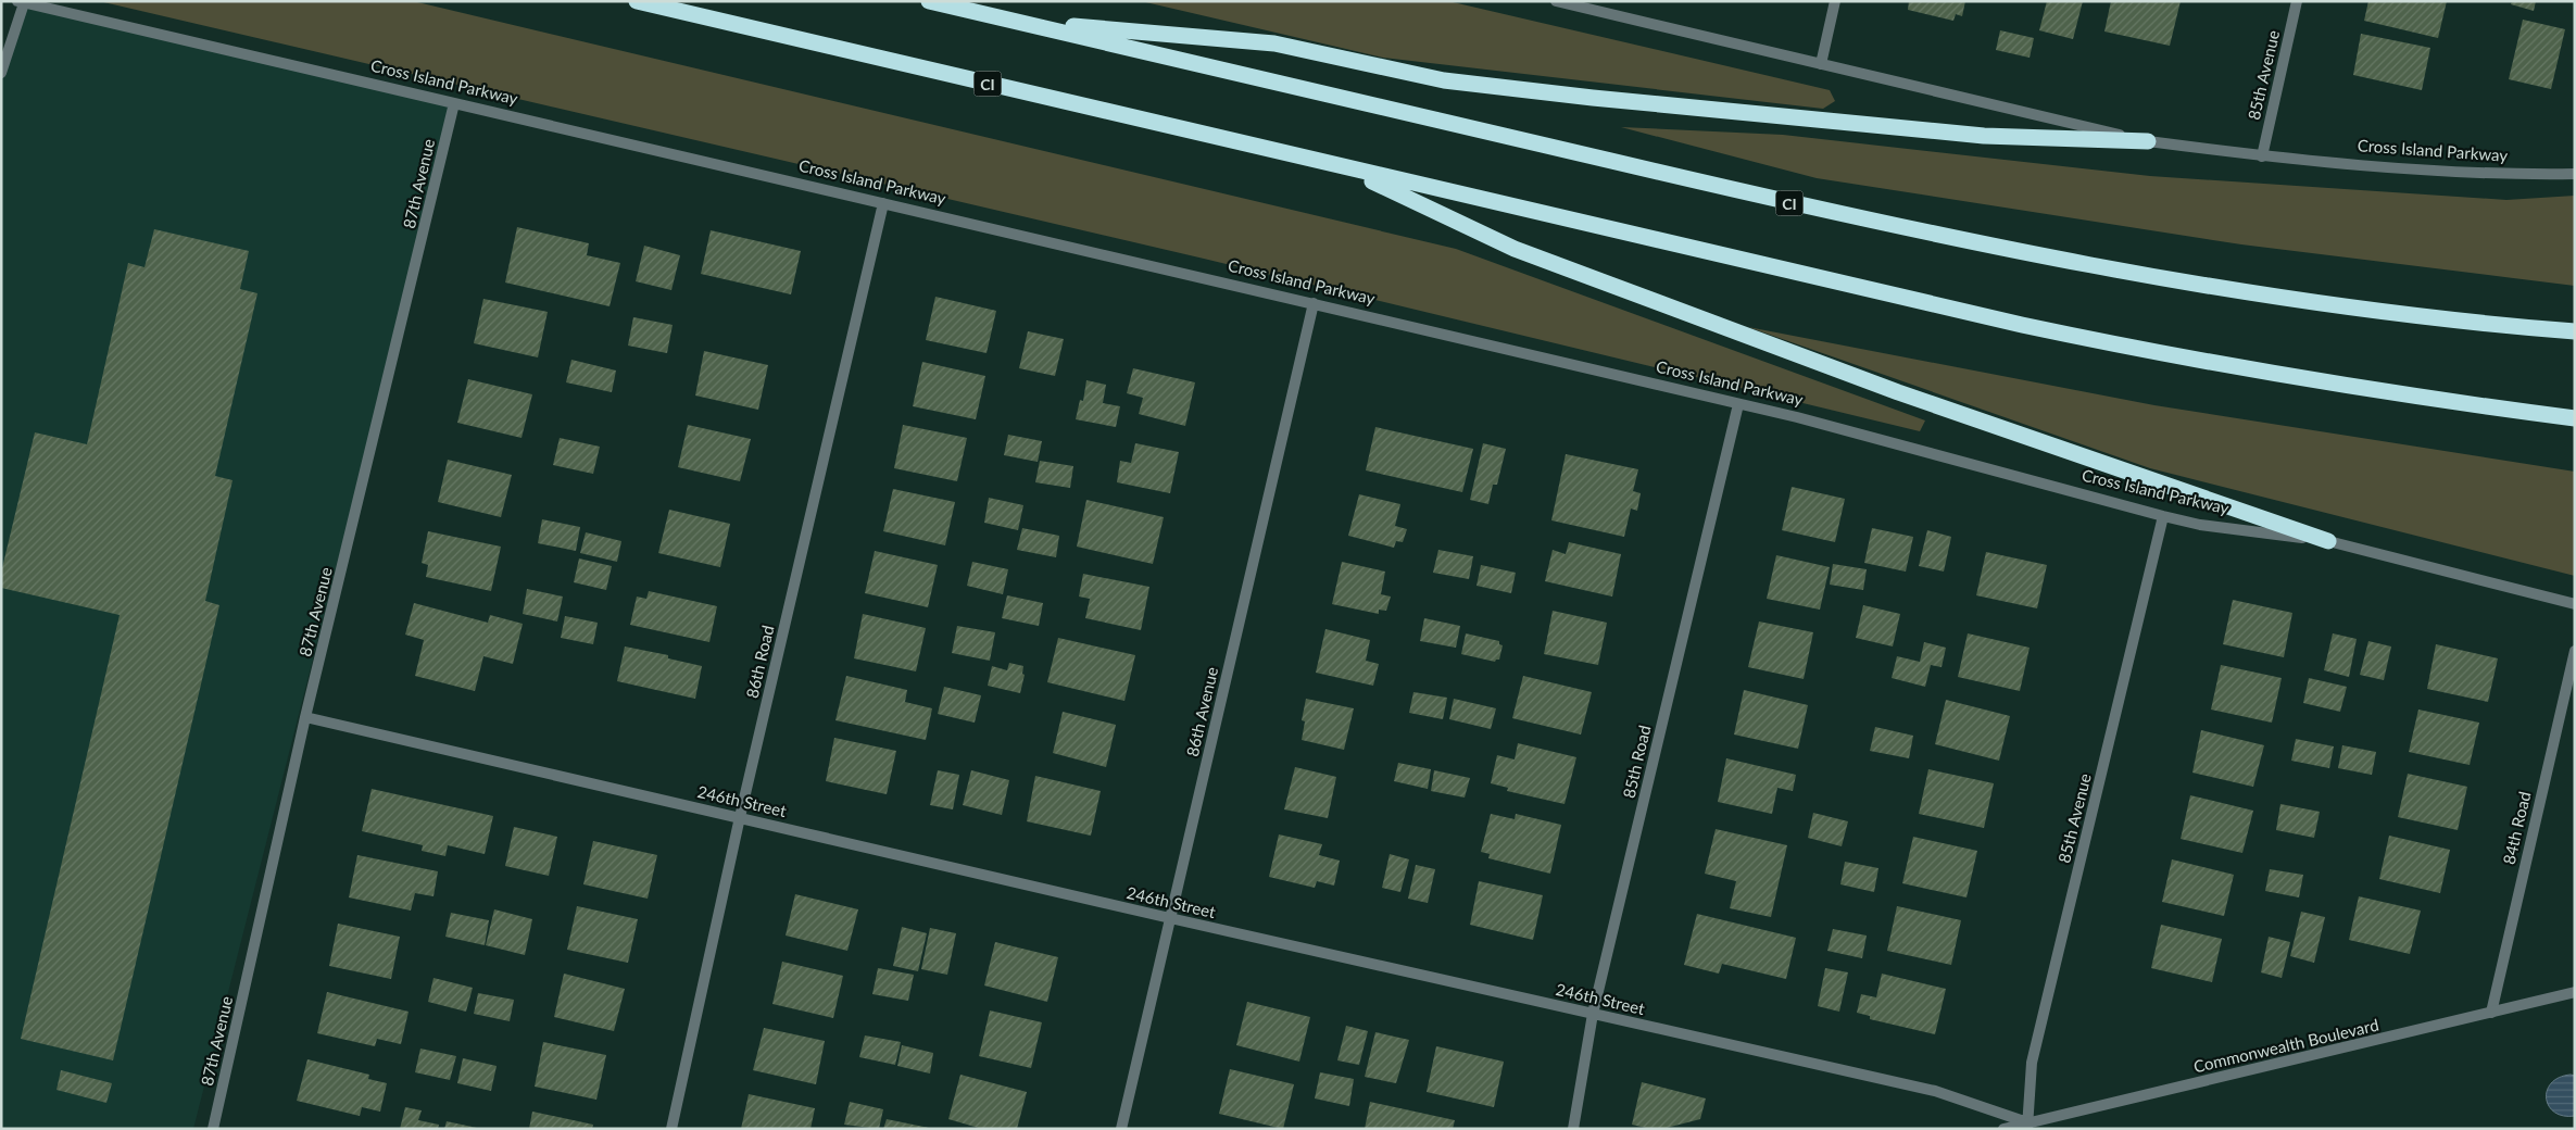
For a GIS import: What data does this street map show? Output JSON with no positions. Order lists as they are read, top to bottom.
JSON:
{
  "streets": {
    "highway": ["CI"],
    "street": [
      "85th Avenue",
      "Cross Island Parkway",
      "87th Avenue",
      "86th Road",
      "86th Avenue",
      "85th Road",
      "246th Street",
      "84th Road",
      "Commonwealth Boulevard"
    ]
  },
  "crossings": [
    ["85th Avenue", "Cross Island Parkway"],
    ["85th Avenue", "246th Street"],
    ["85th Avenue", "Commonwealth Boulevard"],
    ["Cross Island Parkway", "87th Avenue"],
    ["Cross Island Parkway", "86th Road"],
    ["Cross Island Parkway", "86th Avenue"],
    ["Cross Island Parkway", "85th Road"],
    ["87th Avenue", "246th Street"],
    ["86th Road", "246th Street"],
    ["86th Avenue", "246th Street"],
    ["85th Road", "246th Street"],
    ["246th Street", "Commonwealth Boulevard"],
    ["84th Road", "Commonwealth Boulevard"]
  ]
}
